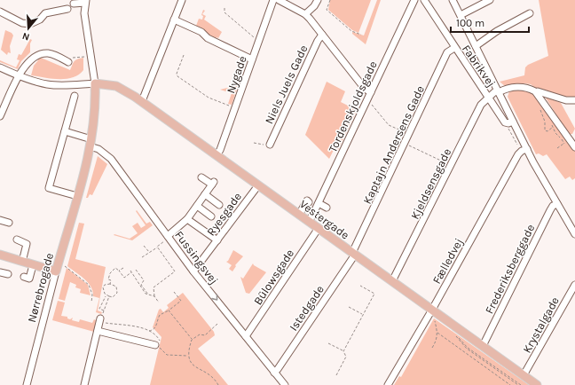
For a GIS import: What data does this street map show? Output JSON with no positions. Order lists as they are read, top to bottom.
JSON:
{
  "streets": {
    "main road": ["Vestergade", "Nørrebrogade"],
    "street": [
      "Fabrikvej",
      "Nygade",
      "Niels Juels Gade",
      "Tordenskjoldsgade",
      "Kaptajn Andersens Gade",
      "Kjeldsensgade",
      "Ryesgade",
      "Fussingsvej",
      "Fælledvej",
      "Frederiksberggade",
      "Bülowsgade",
      "Istedgade",
      "Krystalgade"
    ]
  },
  "crossings": [
    ["Fabrikvej", "Kaptajn Andersens Gade"],
    ["Fabrikvej", "Kjeldsensgade"],
    ["Nygade", "Vestergade"],
    ["Tordenskjoldsgade", "Vestergade"],
    ["Kaptajn Andersens Gade", "Vestergade"],
    ["Kaptajn Andersens Gade", "Istedgade"],
    ["Kjeldsensgade", "Vestergade"],
    ["Ryesgade", "Vestergade"],
    ["Ryesgade", "Fussingsvej"],
    ["Vestergade", "Fælledvej"],
    ["Vestergade", "Frederiksberggade"],
    ["Vestergade", "Bülowsgade"],
    ["Vestergade", "Nørrebrogade"],
    ["Vestergade", "Istedgade"],
    ["Vestergade", "Krystalgade"],
    ["Fussingsvej", "Bülowsgade"],
    ["Fussingsvej", "Nørrebrogade"],
    ["Fussingsvej", "Istedgade"]
  ],
  "scale_bar": "100 m",
  "north": "bottom"
}
